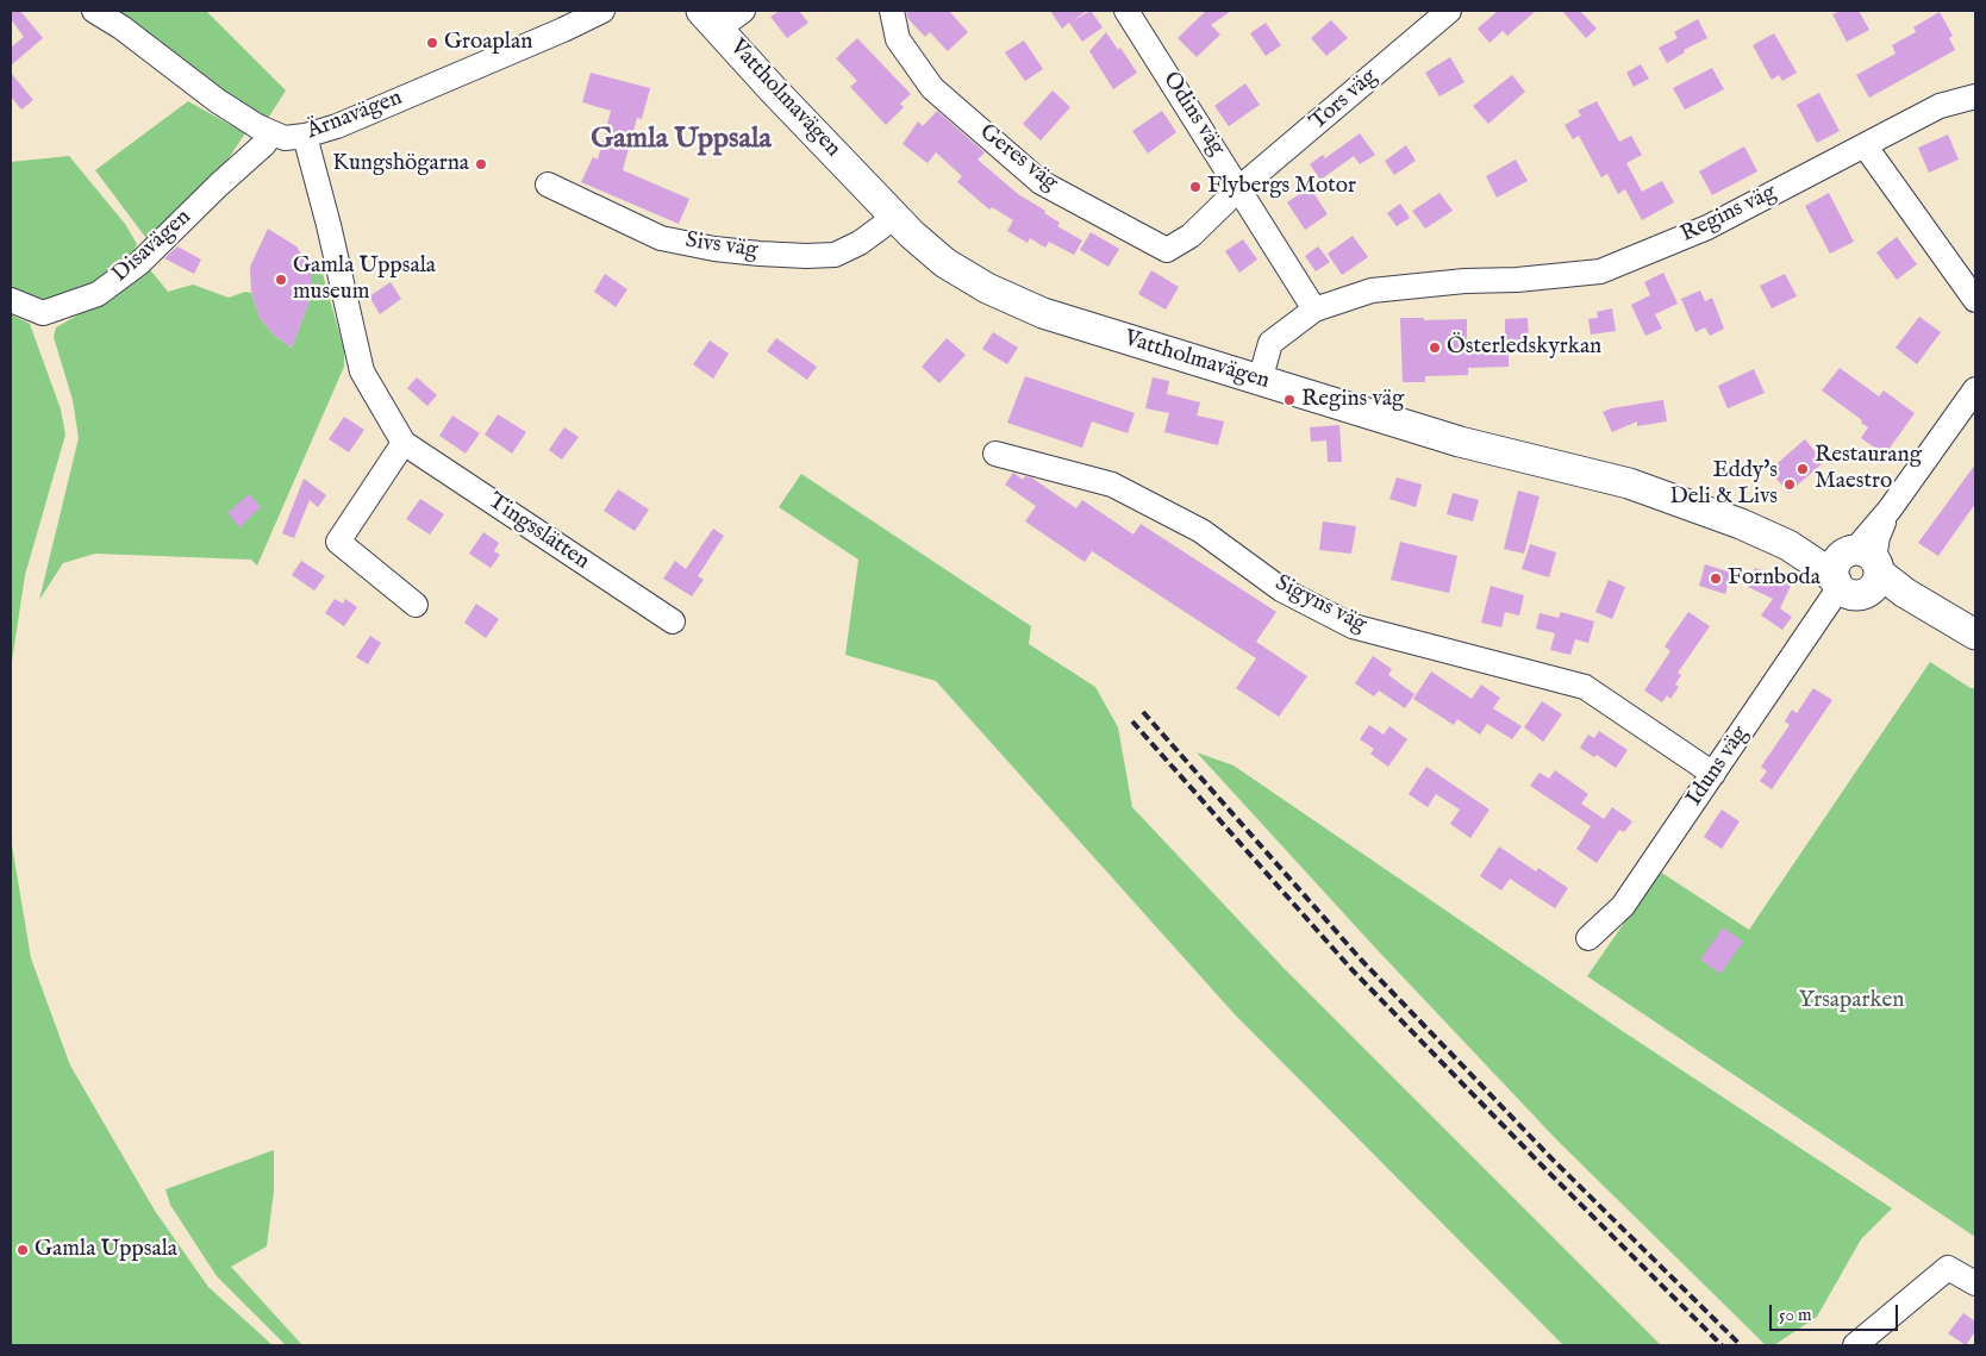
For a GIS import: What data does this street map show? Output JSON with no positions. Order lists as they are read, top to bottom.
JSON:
{
  "streets": {
    "main road": ["Vattholmavägen"],
    "street": [
      "Tors väg",
      "Odins väg",
      "Ärnavägen",
      "Geres väg",
      "Regins väg",
      "Disavägen",
      "Sivs väg",
      "Tingsslätten",
      "Sigyns väg",
      "Iduns väg"
    ]
  },
  "crossings": [
    ["Vattholmavägen", "Regins väg"],
    ["Vattholmavägen", "Sivs väg"],
    ["Vattholmavägen", "Iduns väg"],
    ["Tors väg", "Odins väg"],
    ["Tors väg", "Geres väg"],
    ["Odins väg", "Geres väg"],
    ["Odins väg", "Regins väg"],
    ["Ärnavägen", "Disavägen"],
    ["Ärnavägen", "Tingsslätten"],
    ["Sigyns väg", "Iduns väg"]
  ],
  "districts": ["Gamla Uppsala"],
  "parks": ["Yrsaparken"],
  "places": [
    "Groaplan",
    "Kungshögarna",
    "Flybergs Motor",
    "Gamla Uppsala museum",
    "Österledskyrkan",
    "Regins väg",
    "Restaurang Maestro",
    "Eddy's Deli & Livs",
    "Fornboda",
    "Gamla Uppsala"
  ],
  "scale_bar": "50 m"
}
